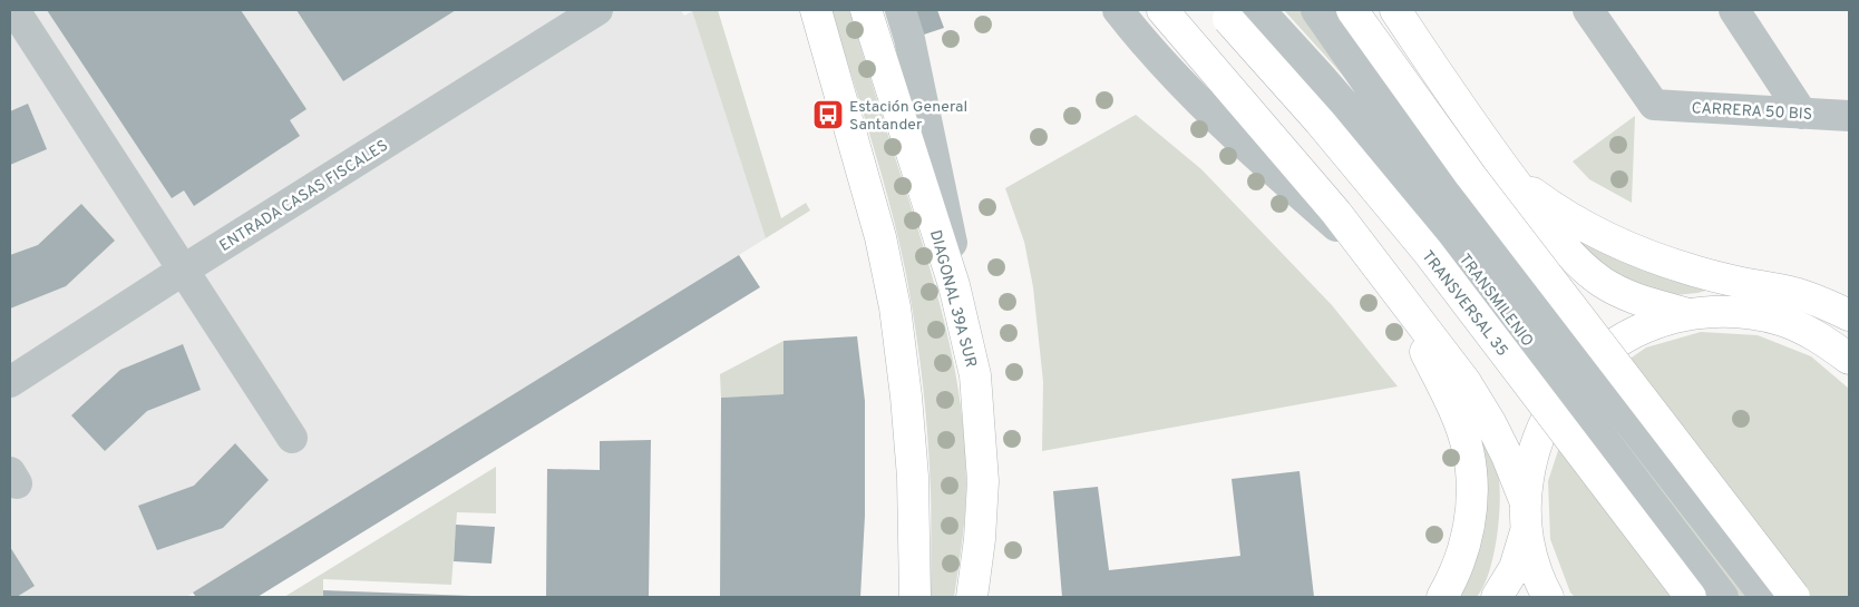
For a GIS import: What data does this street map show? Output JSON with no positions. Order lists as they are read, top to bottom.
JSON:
{
  "streets": {
    "main road": ["DIAGONAL 39A SUR", "TRANSVERSAL 35"],
    "street": ["CARRERA 50 BIS", "ENTRADA CASAS FISCALES", "TRANSMILENIO"]
  },
  "places": {
    "bus stop": ["Estación General Santander"]
  }
}
